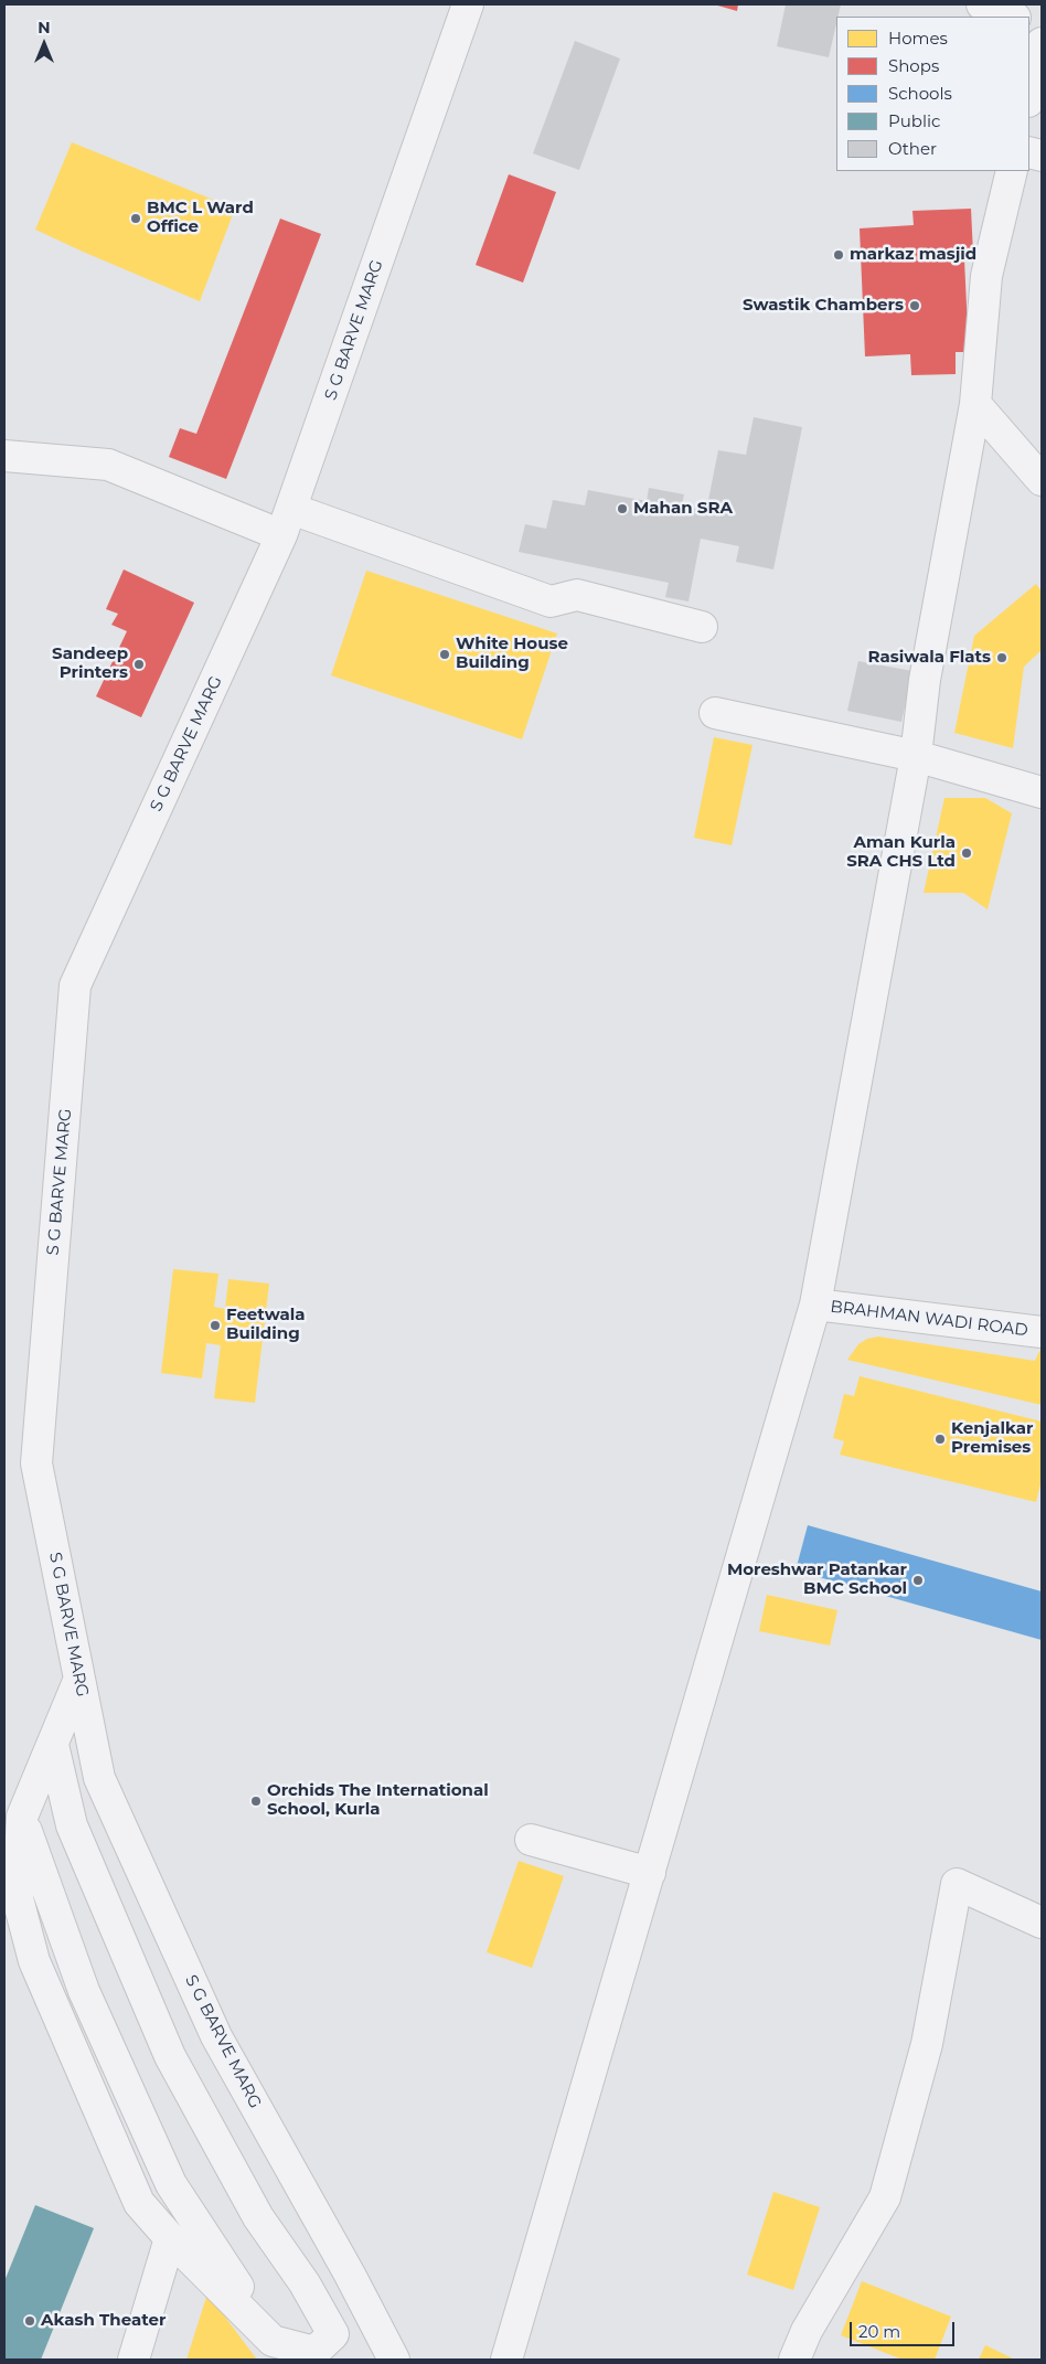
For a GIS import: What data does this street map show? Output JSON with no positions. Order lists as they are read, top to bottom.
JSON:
{
  "streets": {
    "street": ["S G BARVE MARG", "BRAHMAN WADI ROAD"]
  },
  "places": [
    "BMC L Ward Office",
    "markaz masjid",
    "Swastik Chambers",
    "Mahan SRA",
    "White House Building",
    "Rasiwala Flats",
    "Sandeep Printers",
    "Aman Kurla SRA CHS Ltd",
    "Feetwala Building",
    "Kenjalkar Premises",
    "Moreshwar Patankar BMC School",
    "Orchids The International School, Kurla",
    "Akash Theater"
  ],
  "legend": [
    "Homes",
    "Shops",
    "Schools",
    "Public",
    "Other"
  ],
  "scale_bar": "20 m",
  "north": "top"
}
